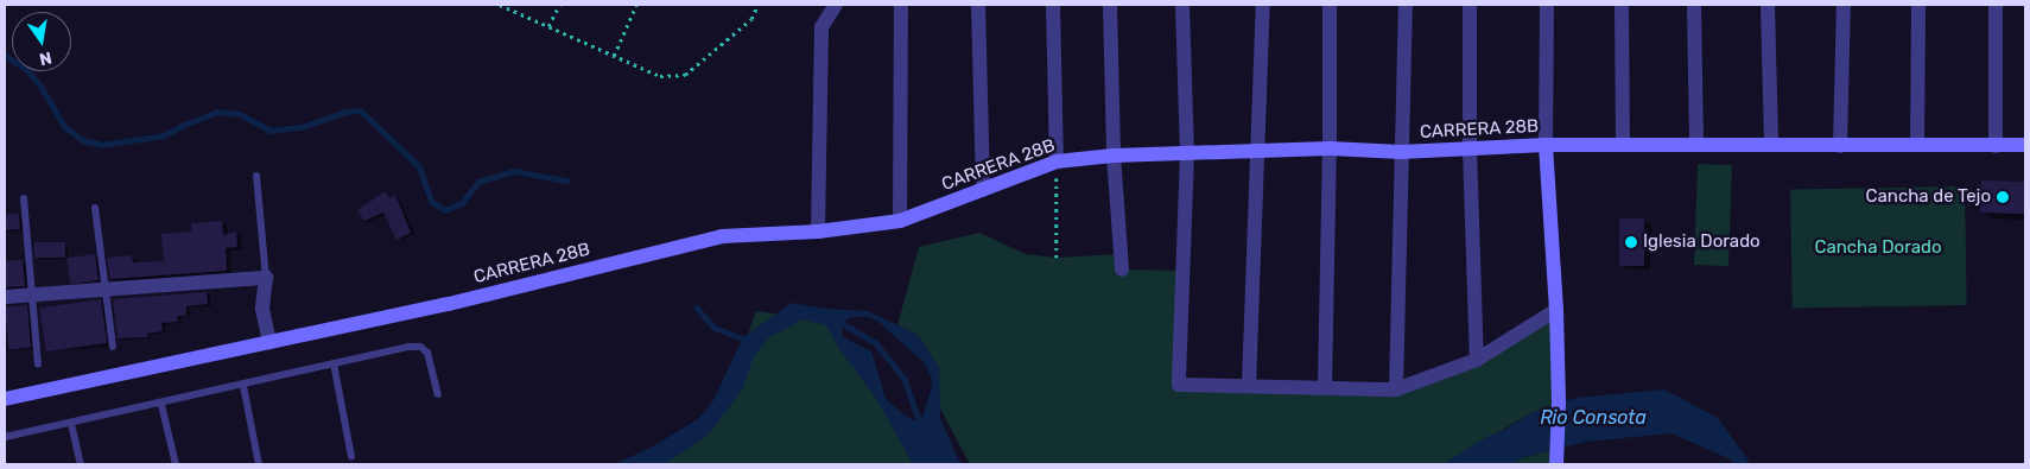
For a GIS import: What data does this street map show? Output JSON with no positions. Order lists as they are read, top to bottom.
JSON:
{
  "streets": {
    "street": ["CARRERA 28B"]
  },
  "water": ["Rio Consota"],
  "parks": ["Cancha Dorado"],
  "places": ["Cancha de Tejo", "Iglesia Dorado"],
  "north": "bottom"
}
